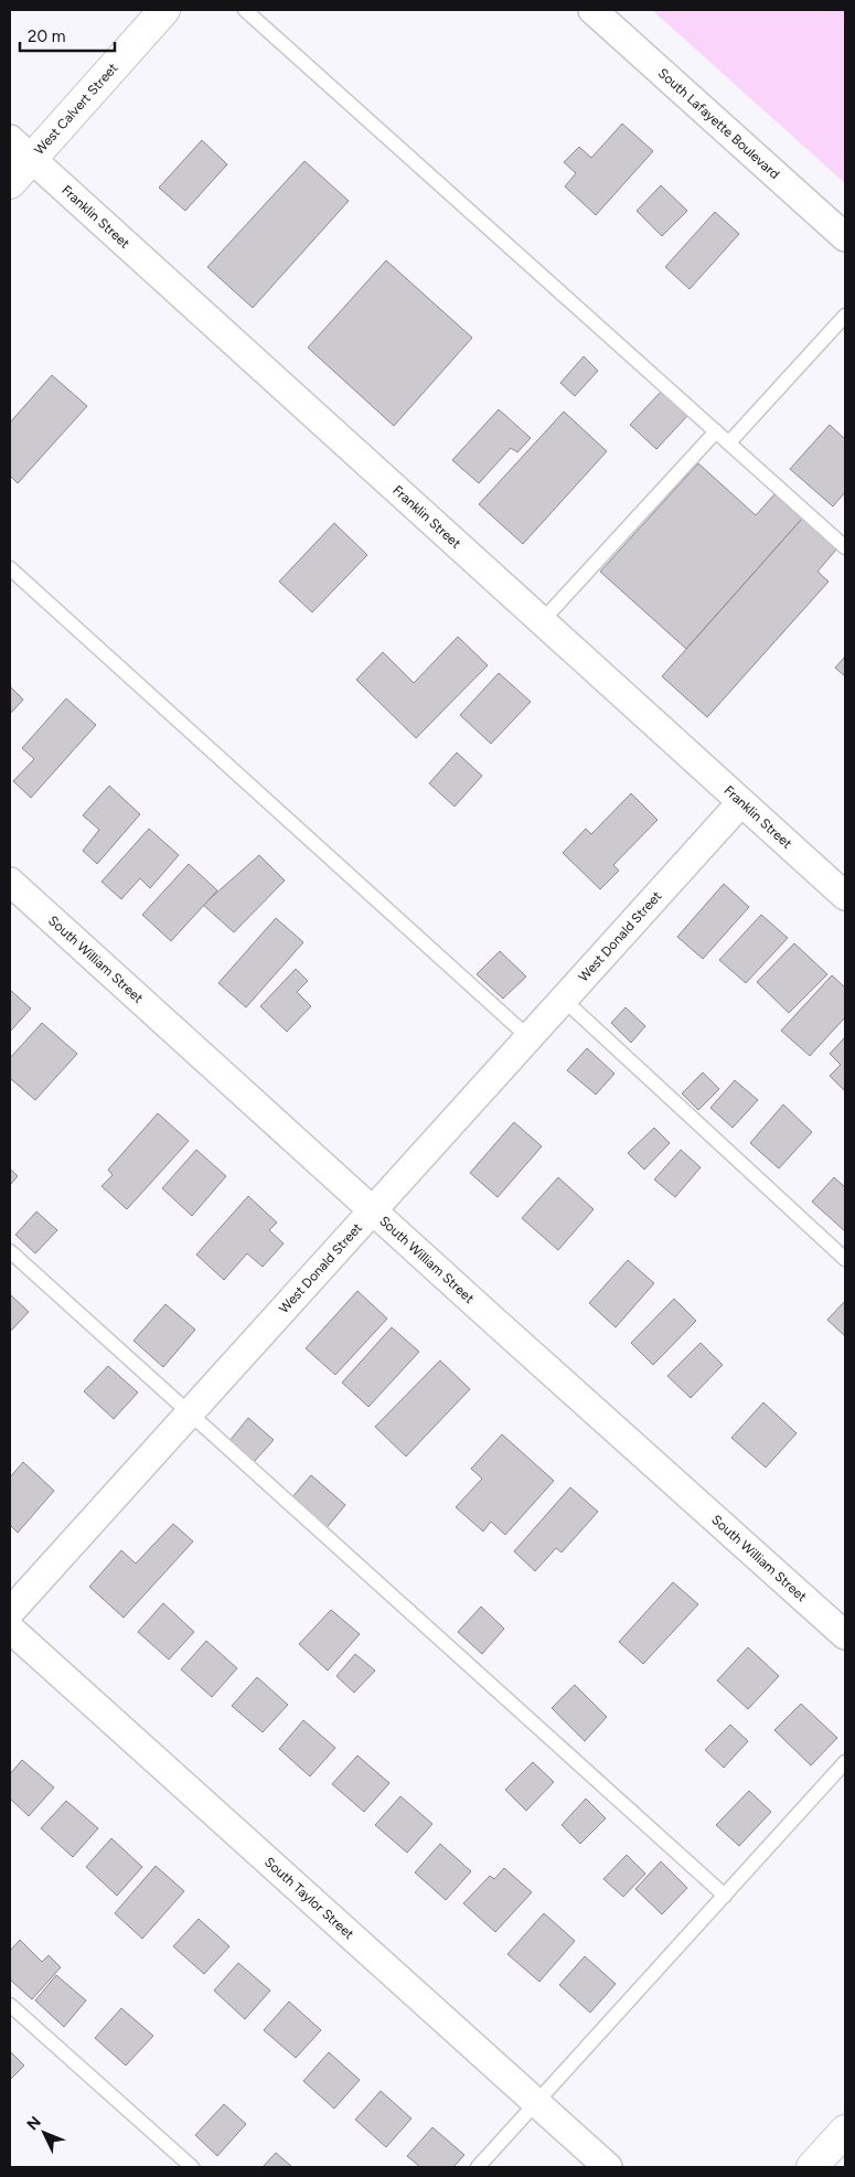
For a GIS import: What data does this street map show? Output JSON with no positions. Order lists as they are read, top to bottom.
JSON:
{
  "streets": {
    "street": [
      "West Calvert Street",
      "South Lafayette Boulevard",
      "Franklin Street",
      "West Donald Street",
      "South William Street",
      "South Taylor Street"
    ]
  },
  "crossings": [
    ["West Calvert Street", "Franklin Street"],
    ["Franklin Street", "West Donald Street"],
    ["West Donald Street", "South William Street"]
  ],
  "scale_bar": "20 m",
  "north": "top left"
}
